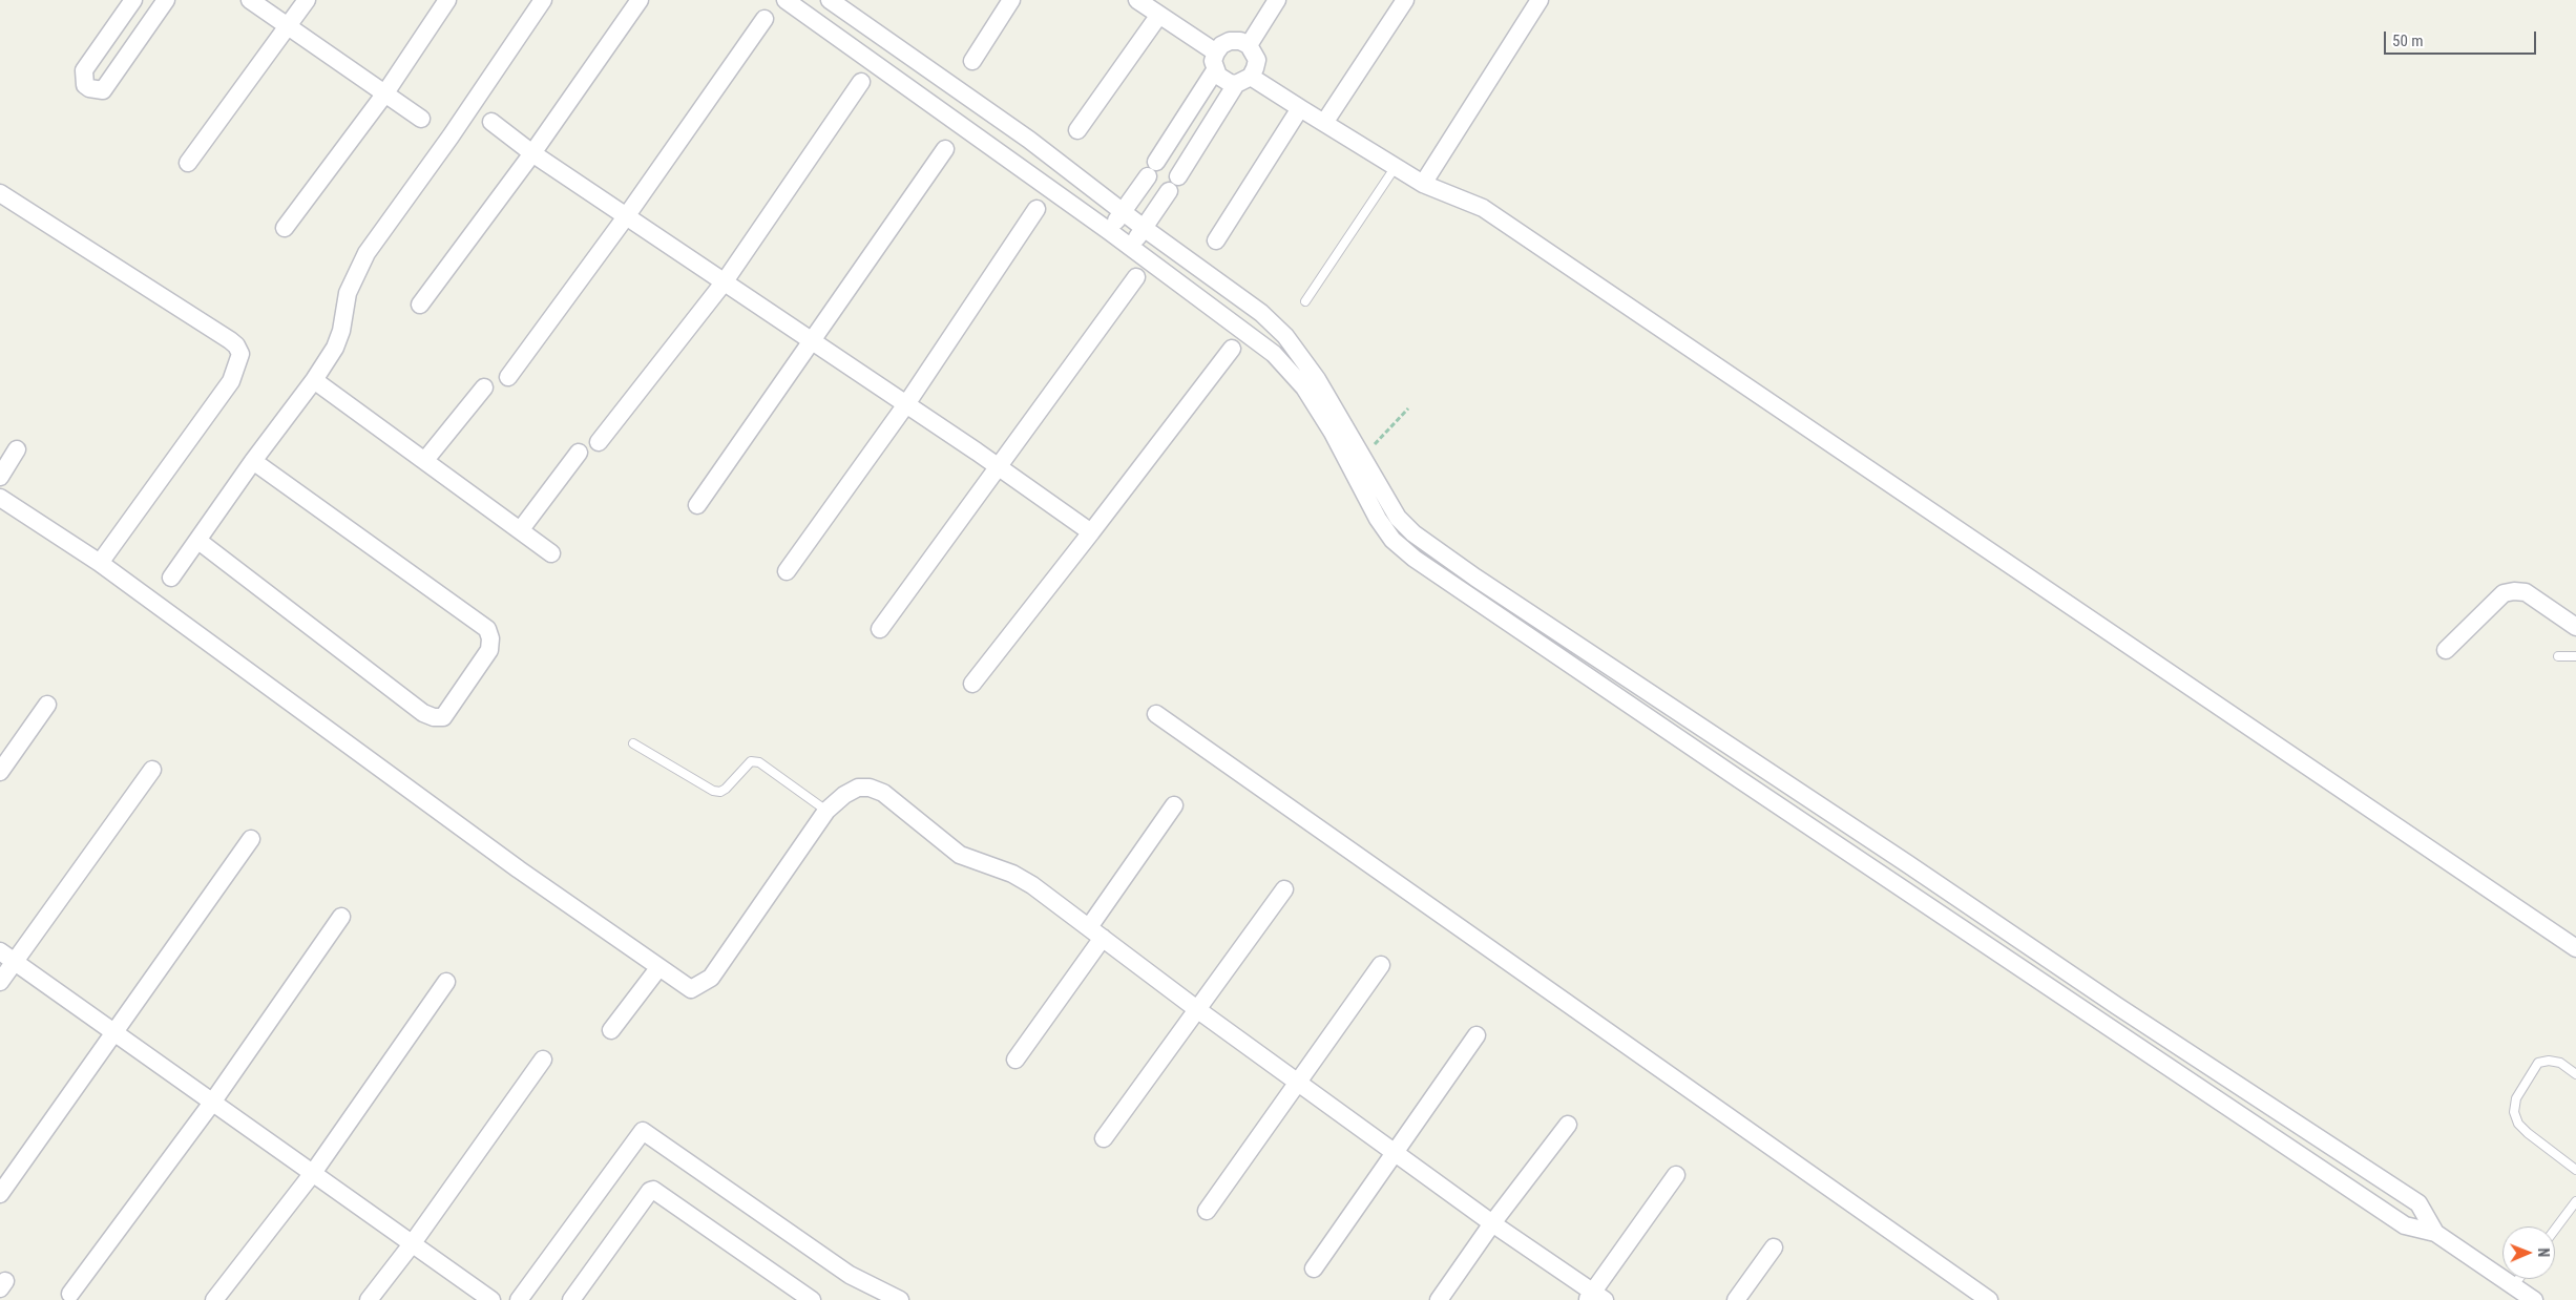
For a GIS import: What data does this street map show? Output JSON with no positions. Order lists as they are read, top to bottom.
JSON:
{
  "scale_bar": "50 m",
  "north": "right"
}
